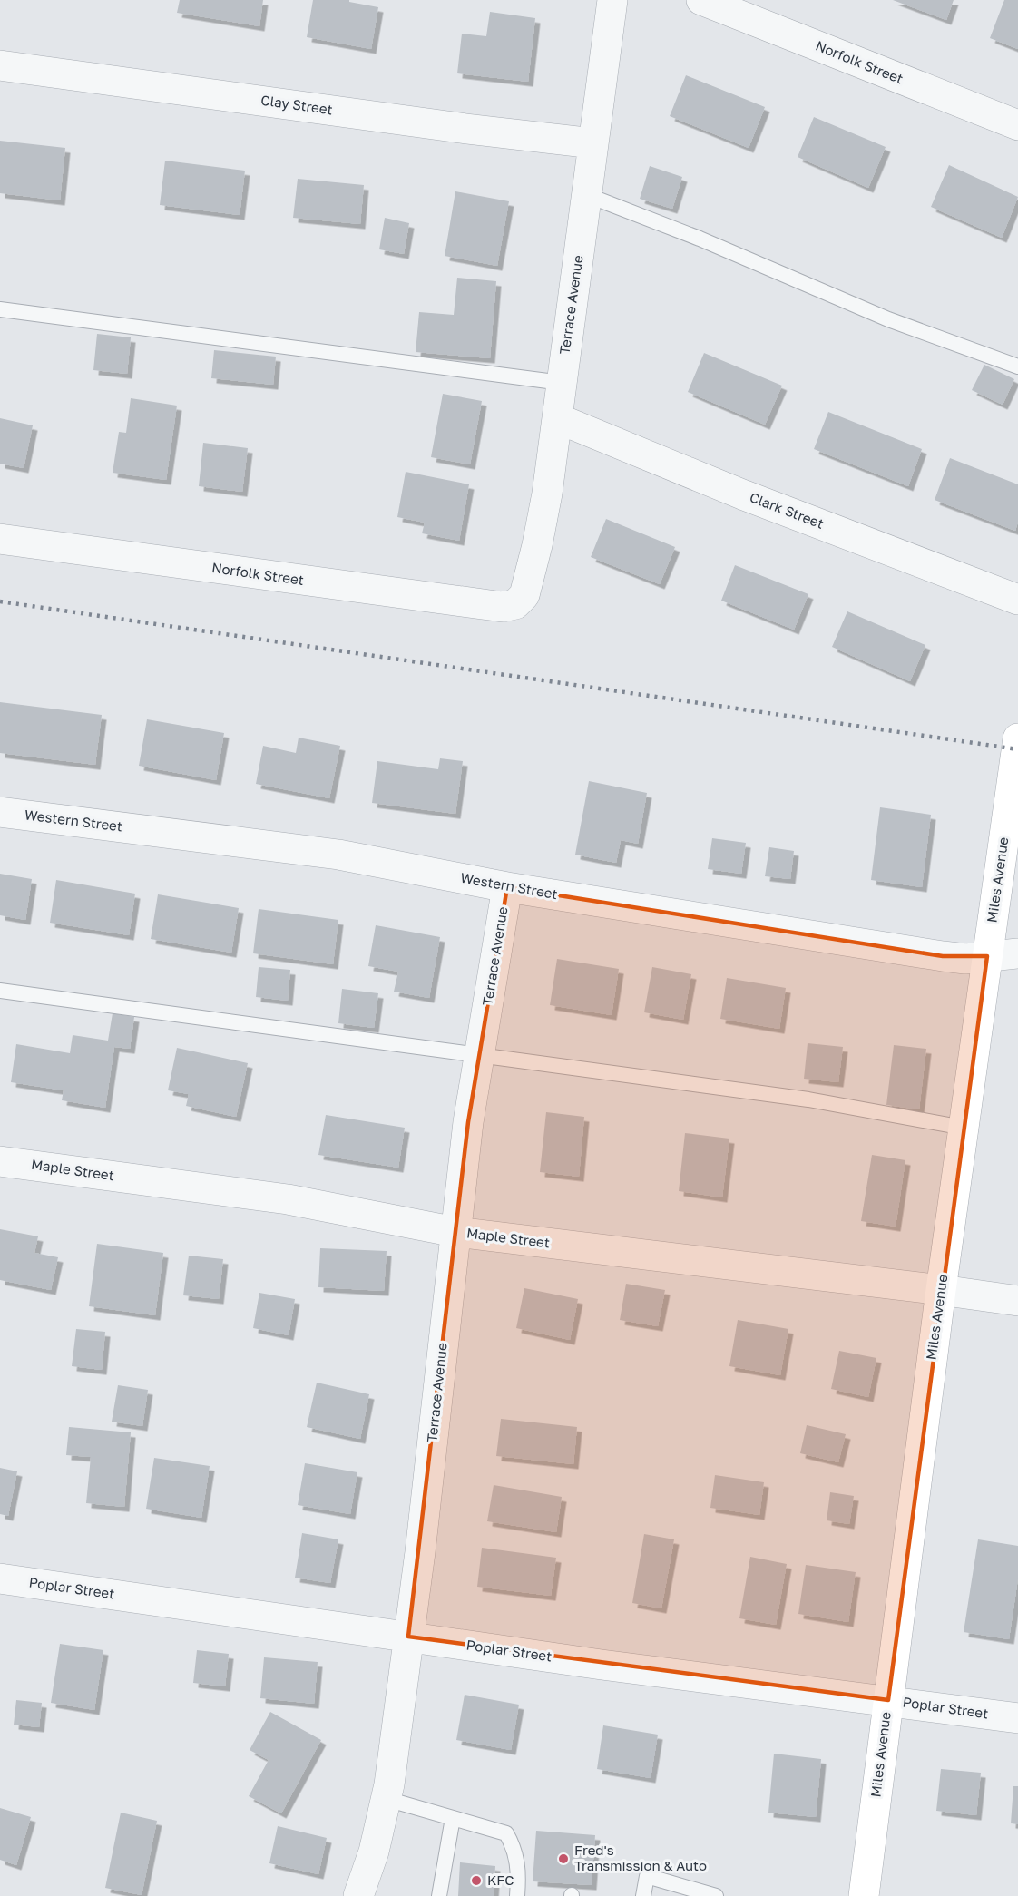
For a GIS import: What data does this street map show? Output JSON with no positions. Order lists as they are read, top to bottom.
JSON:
{
  "streets": {
    "street": [
      "Norfolk Street",
      "Clay Street",
      "Terrace Avenue",
      "Clark Street",
      "Western Street",
      "Miles Avenue",
      "Maple Street",
      "Poplar Street"
    ]
  },
  "crossings": [
    ["Norfolk Street", "Terrace Avenue"],
    ["Clay Street", "Terrace Avenue"],
    ["Terrace Avenue", "Clark Street"],
    ["Terrace Avenue", "Western Street"],
    ["Terrace Avenue", "Maple Street"],
    ["Terrace Avenue", "Poplar Street"],
    ["Western Street", "Miles Avenue"],
    ["Miles Avenue", "Maple Street"],
    ["Miles Avenue", "Poplar Street"]
  ],
  "places": ["Fred's Transmission & Auto", "KFC"]
}
